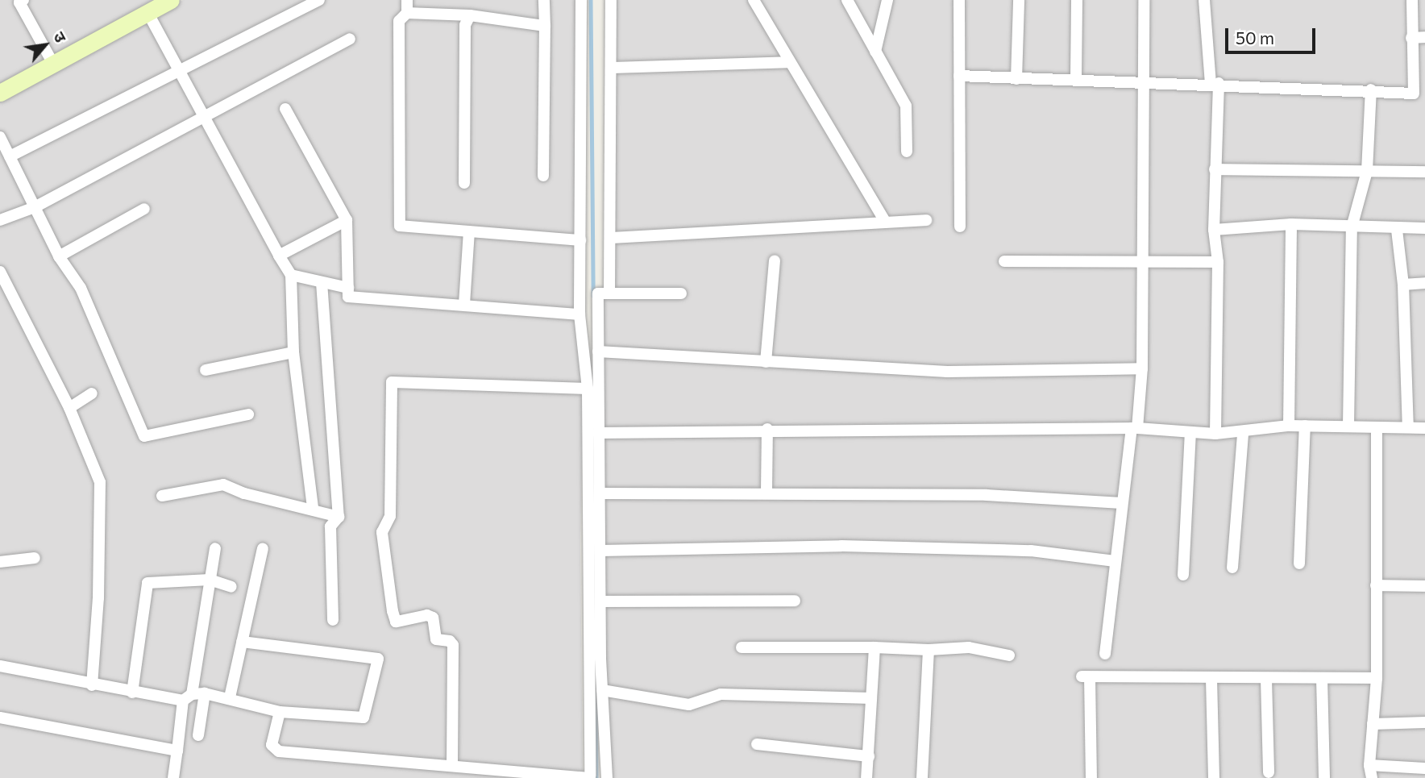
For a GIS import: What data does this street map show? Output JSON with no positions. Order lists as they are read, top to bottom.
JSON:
{
  "scale_bar": "50 m",
  "north": "top right"
}
